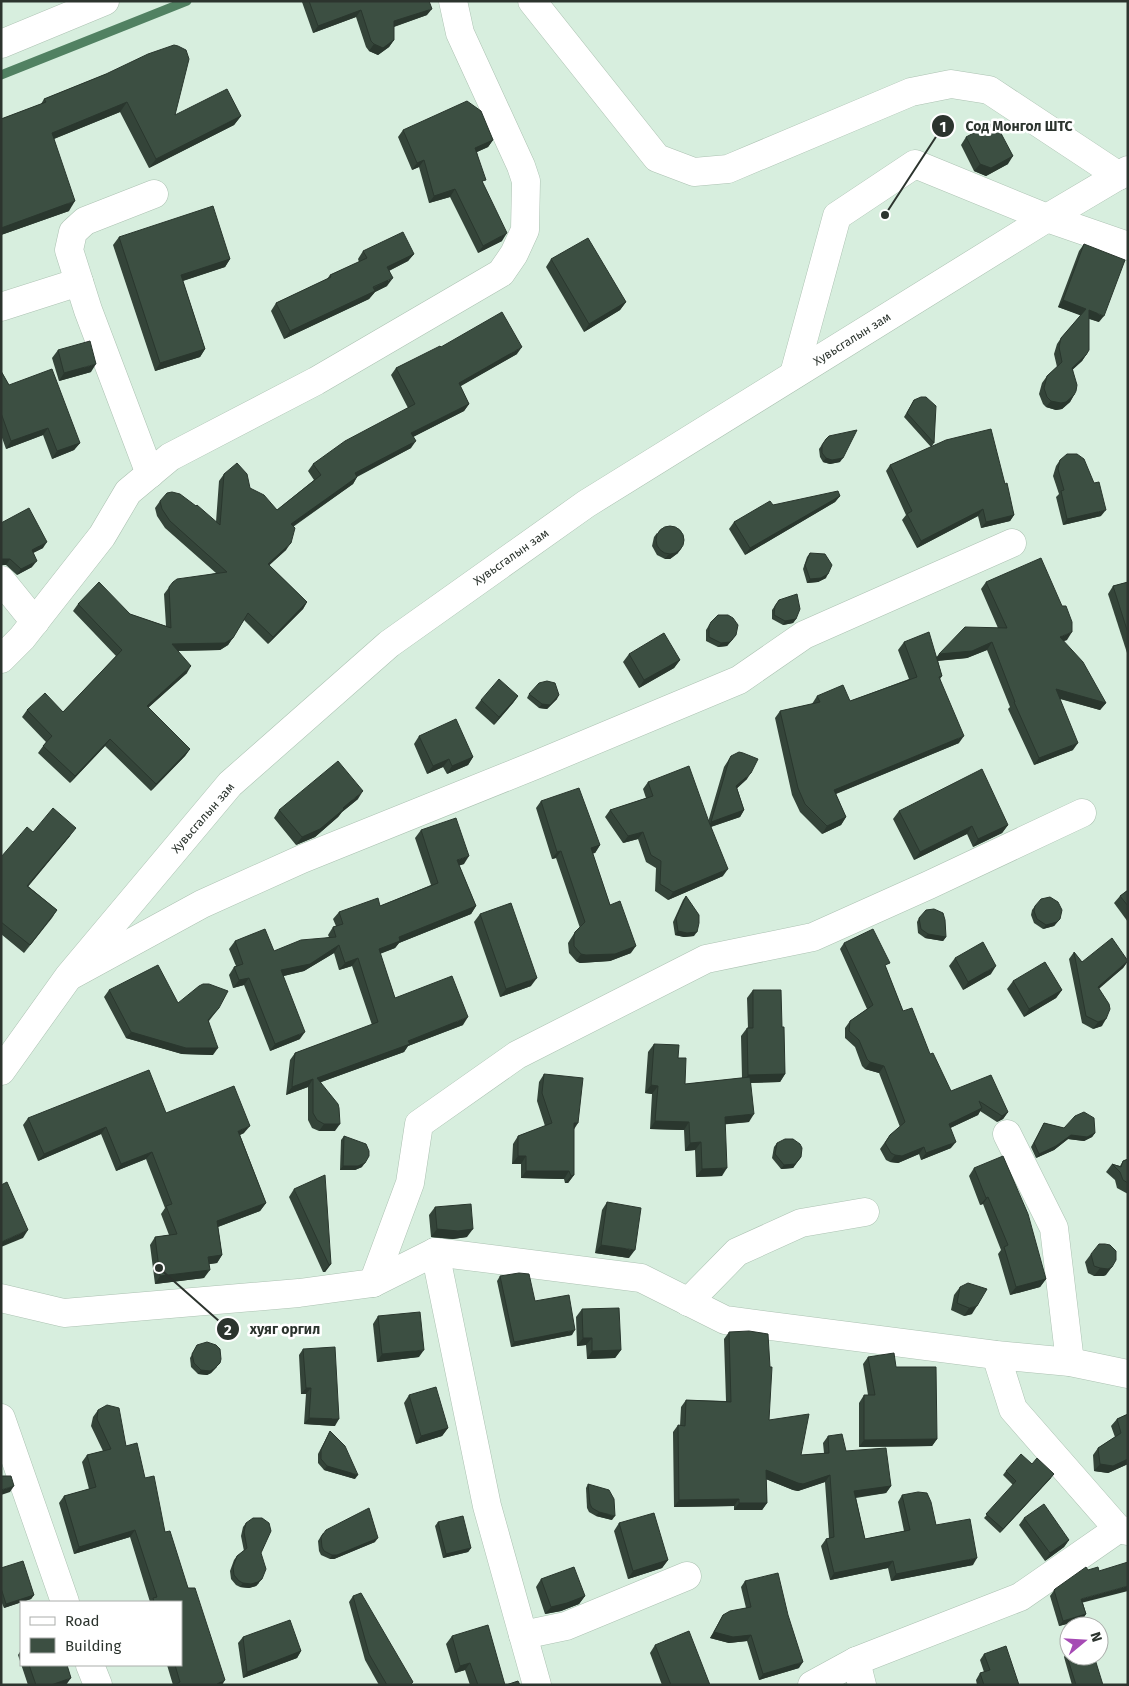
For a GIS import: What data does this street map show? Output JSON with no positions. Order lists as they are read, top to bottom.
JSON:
{
  "streets": {
    "street": ["Хувьсгалын зам"]
  },
  "places": ["Сод Монгол ШТС", "хуяг оргил"],
  "legend": ["Road", "Building"],
  "north": "right"
}
